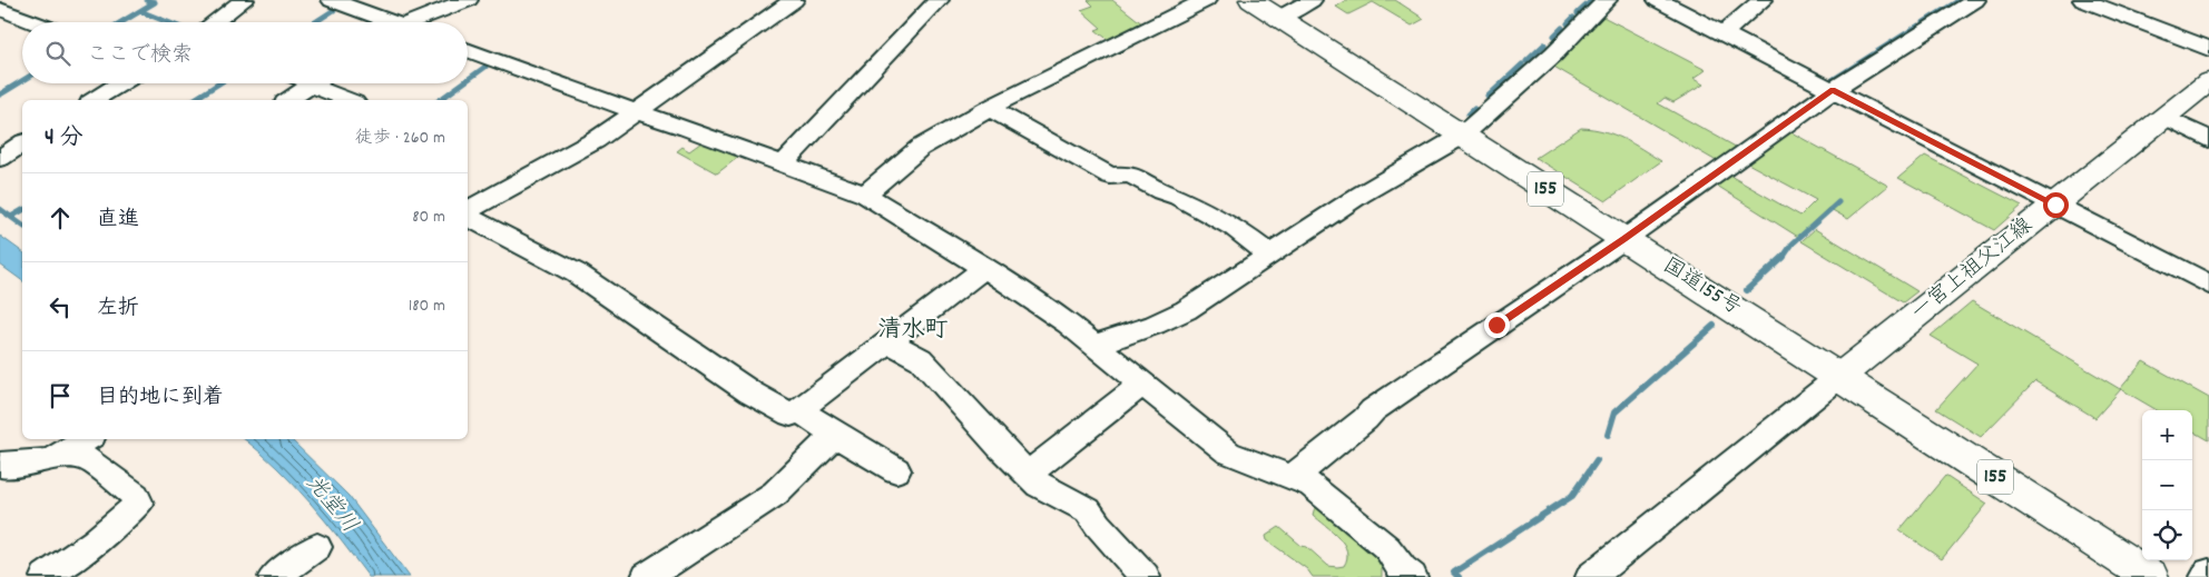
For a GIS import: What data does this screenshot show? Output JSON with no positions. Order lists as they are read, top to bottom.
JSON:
{
  "streets": {
    "main road": ["155", "一宮上祖父江線", "国道155号"]
  },
  "crossings": [
    ["一宮上祖父江線", "国道155号"]
  ],
  "districts": ["清水町"],
  "water": ["光堂川"],
  "page": {
    "search": "ここで検索",
    "heading": ["4 分", "徒歩 · 260 m"],
    "list": [
      ["直進", "80 m"],
      ["左折", "180 m"],
      "目的地に到着"
    ],
    "map_buttons": ["+", "−"]
  }
}
